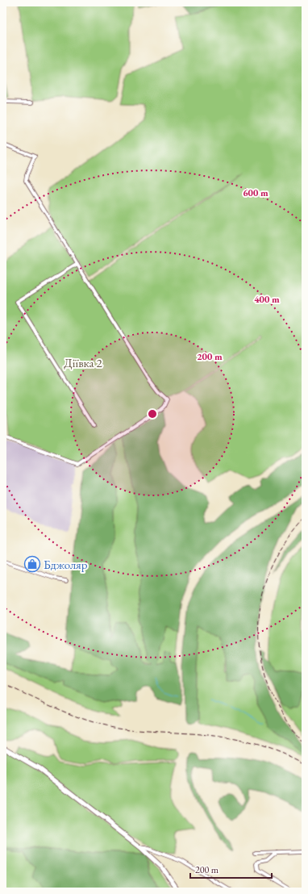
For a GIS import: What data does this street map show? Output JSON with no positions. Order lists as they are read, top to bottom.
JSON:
{
  "parks": ["Діївка 2"],
  "places": {
    "shop": ["Бджоляр"]
  },
  "scale_bar": "200 m",
  "rings": ["600 m", "400 m", "200 m"]
}
